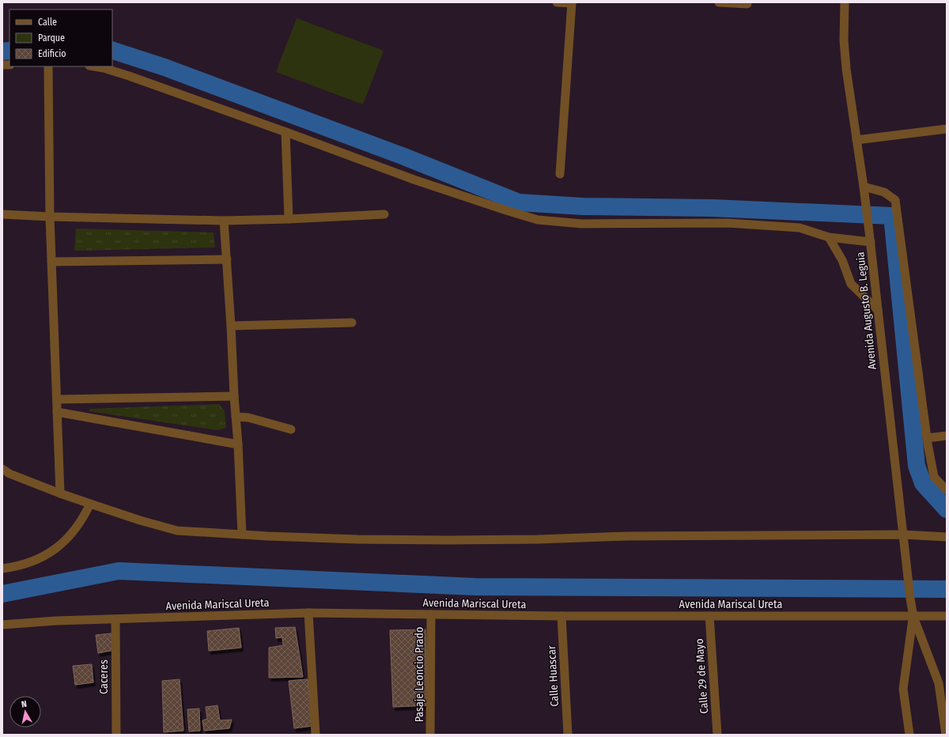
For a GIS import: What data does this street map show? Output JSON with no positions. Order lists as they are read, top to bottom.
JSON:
{
  "streets": {
    "street": [
      "Avenida Augusto B. Leguia",
      "Avenida Mariscal Ureta",
      "Pasaje Leoncio Prado",
      "Calle Huascar",
      "Calle 29 de Mayo",
      "Caceres"
    ]
  },
  "crossings": [
    ["Avenida Augusto B. Leguia", "Avenida Mariscal Ureta"],
    ["Avenida Mariscal Ureta", "Pasaje Leoncio Prado"],
    ["Avenida Mariscal Ureta", "Calle Huascar"],
    ["Avenida Mariscal Ureta", "Calle 29 de Mayo"],
    ["Avenida Mariscal Ureta", "Caceres"]
  ],
  "legend": ["Calle", "Parque", "Edificio"],
  "north": "top"
}
